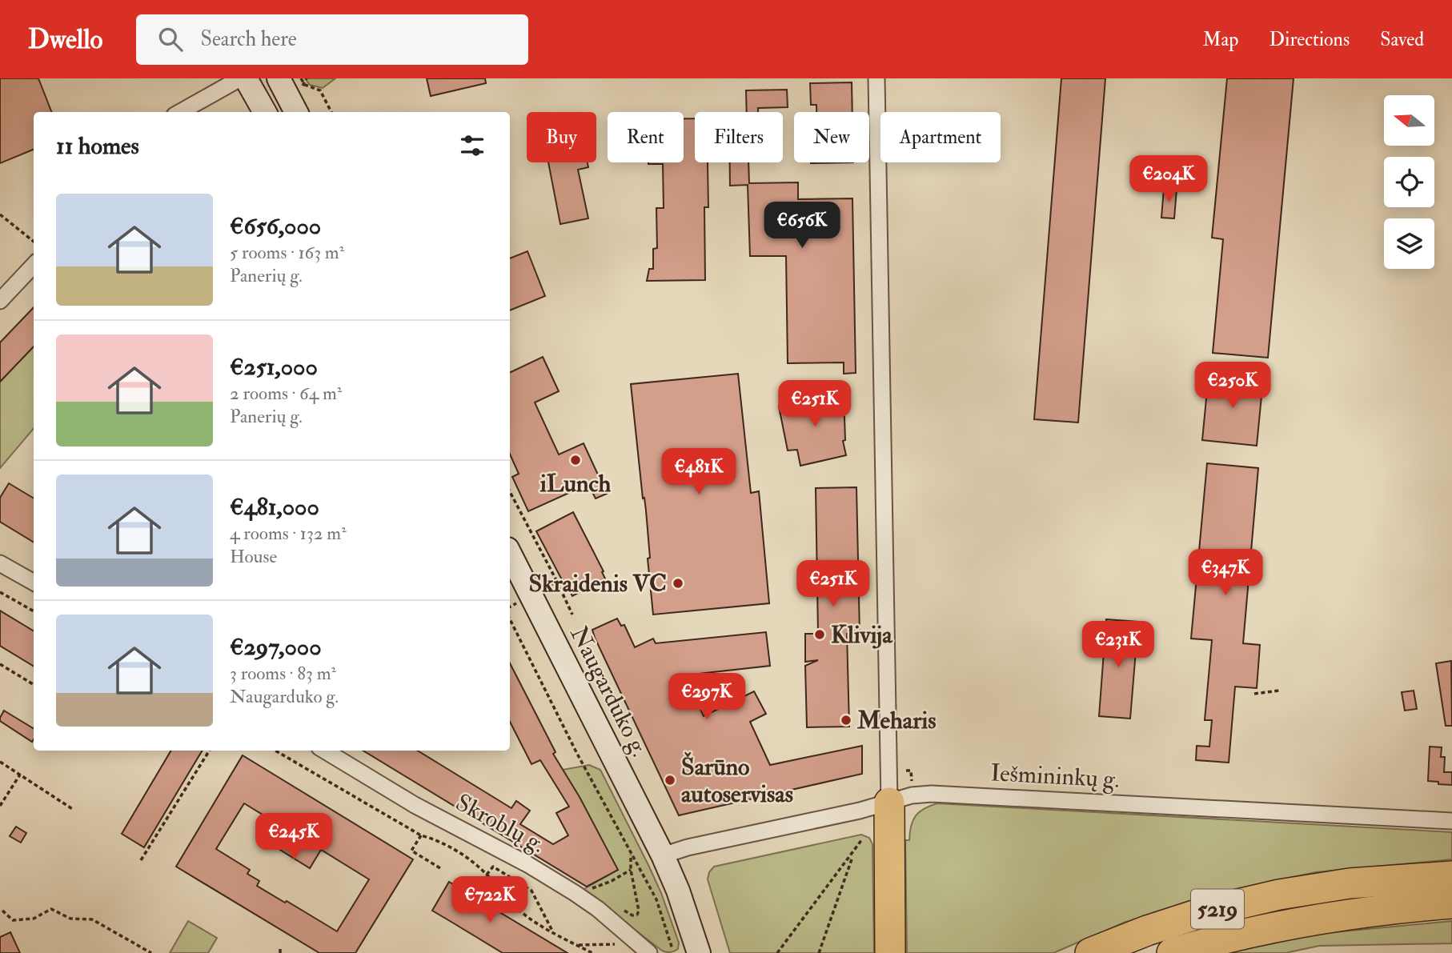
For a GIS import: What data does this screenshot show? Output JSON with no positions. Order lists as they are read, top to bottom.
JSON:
{
  "streets": {
    "highway": ["5219"],
    "main road": ["Naugarduko g."],
    "street": ["Iešmininkų g.", "Skroblų g."]
  },
  "crossings": [
    ["Naugarduko g.", "Iešmininkų g."]
  ],
  "places": [
    "iLunch",
    "Skraidenis VC",
    "Klivija",
    "Meharis",
    "Šarūno autoservisas"
  ],
  "north": "left",
  "page": {
    "header": "Dwello",
    "search": "Search here",
    "nav": ["Map", "Directions", "Saved"],
    "chip": [
      "Buy",
      "Rent",
      "Filters",
      "New",
      "Apartment"
    ],
    "heading": "11 homes",
    "price": [
      "€204K",
      "€656K",
      "€250K",
      "€251K",
      "€481K",
      "€347K",
      "€251K",
      "€231K",
      "€297K",
      "€245K",
      "€722K"
    ],
    "list": [
      {
        "name": "€656,000",
        "note": "5 rooms · 163 m² · Panerių g."
      },
      {
        "name": "€251,000",
        "note": "2 rooms · 64 m² · Panerių g."
      },
      {
        "name": "€481,000",
        "note": "4 rooms · 132 m² · House"
      },
      {
        "name": "€297,000",
        "note": "3 rooms · 83 m² · Naugarduko g."
      }
    ]
  }
}
